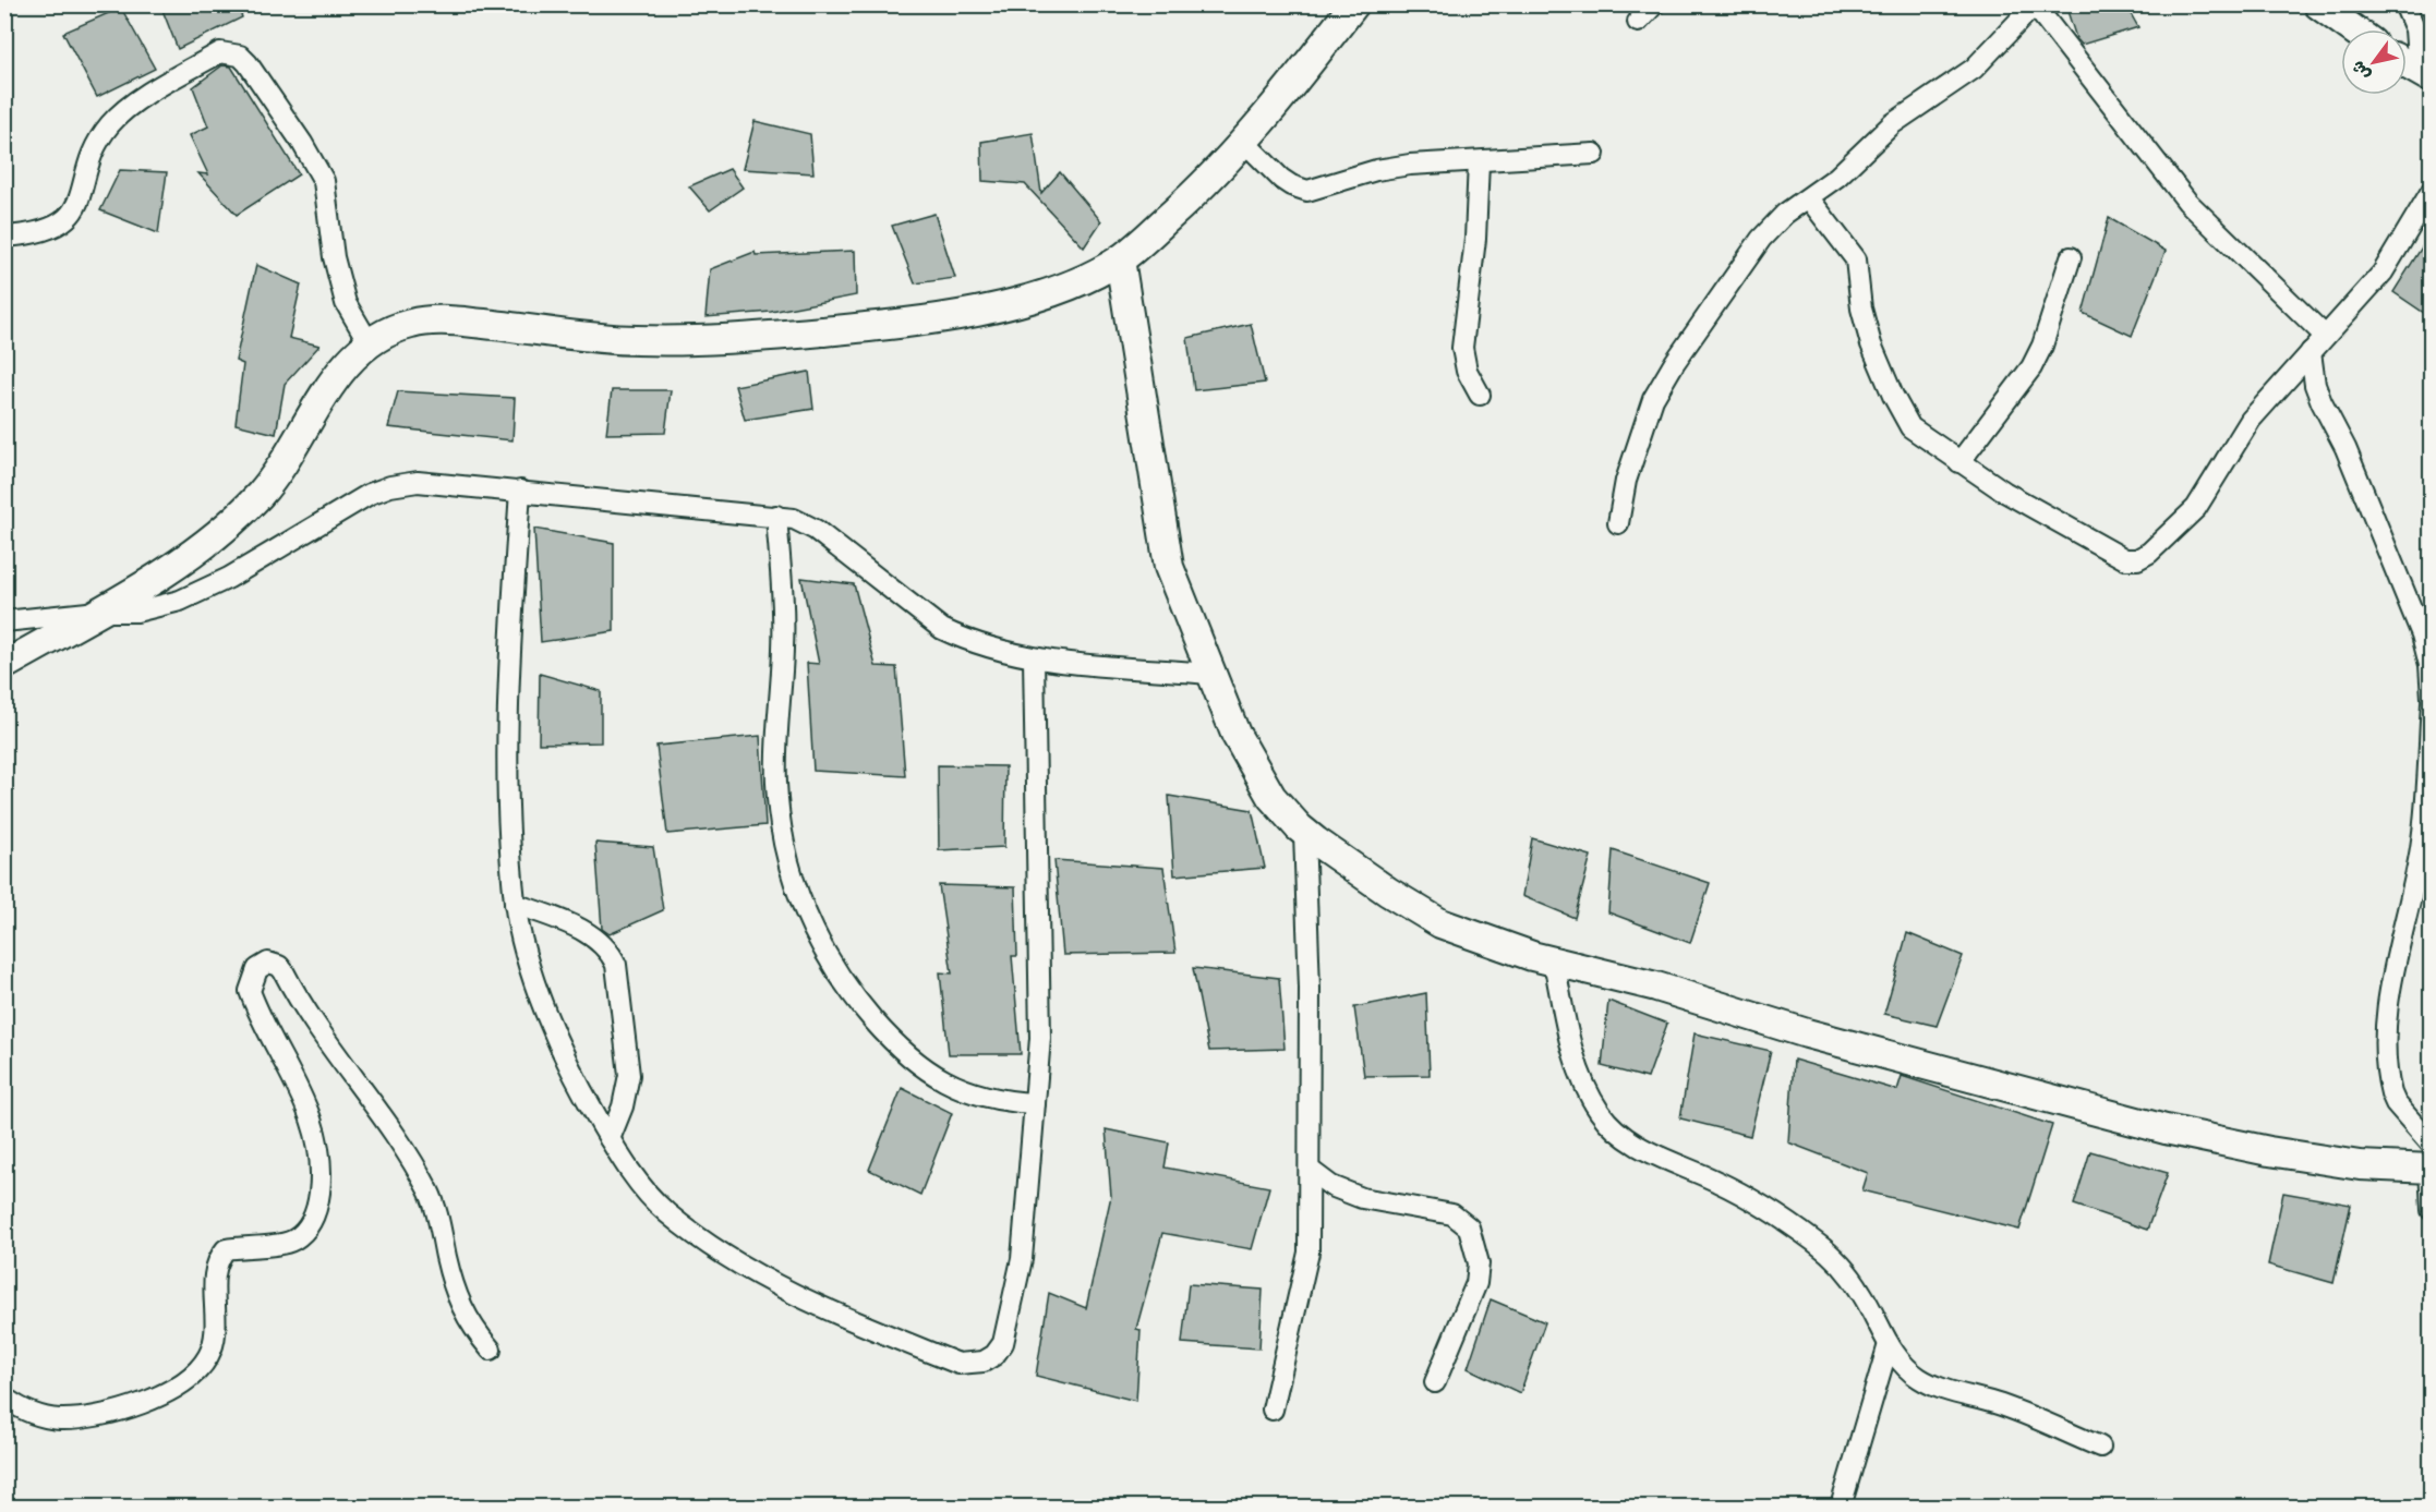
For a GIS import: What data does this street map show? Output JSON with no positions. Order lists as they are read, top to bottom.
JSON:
{
  "north": "bottom left"
}
